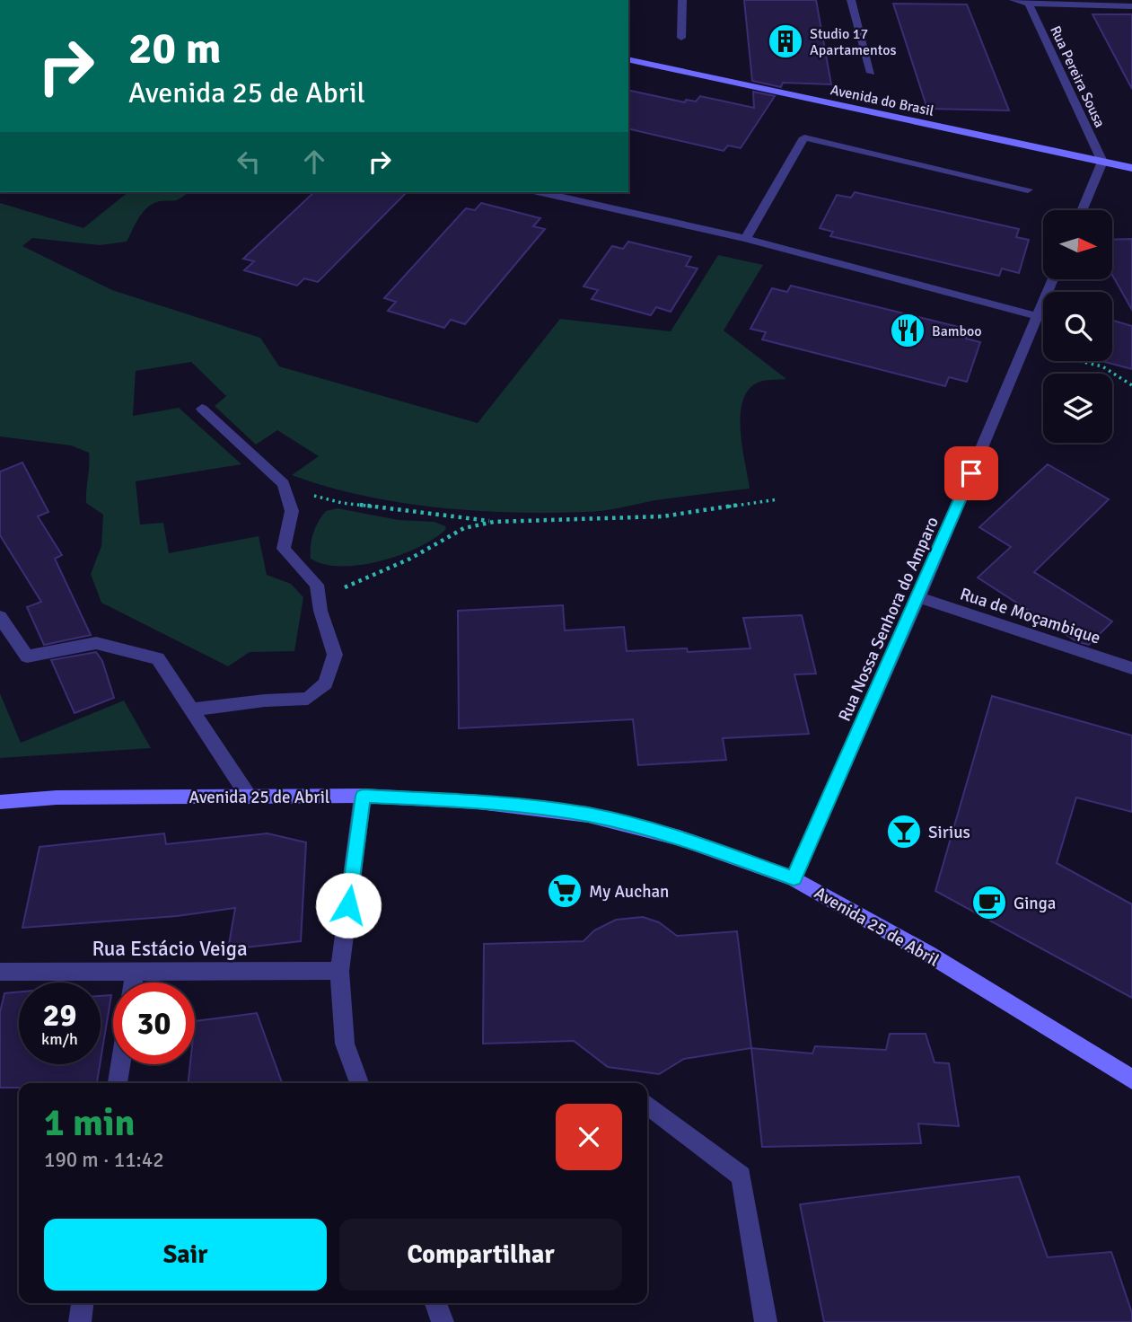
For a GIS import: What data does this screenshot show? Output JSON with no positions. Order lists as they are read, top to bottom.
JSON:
{
  "streets": {
    "street": [
      "Rua Pereira Sousa",
      "Avenida do Brasil",
      "Rua de Moçambique",
      "Rua Nossa Senhora do Amparo",
      "Avenida 25 de Abril",
      "Rua Estácio Veiga"
    ]
  },
  "crossings": [
    ["Rua Pereira Sousa", "Avenida do Brasil"],
    ["Rua de Moçambique", "Rua Nossa Senhora do Amparo"],
    ["Rua Nossa Senhora do Amparo", "Avenida 25 de Abril"]
  ],
  "places": {
    "building": ["Studio 17 Apartamentos"],
    "restaurant": ["Bamboo"],
    "bar": ["Sirius"],
    "supermarket": ["My Auchan"],
    "cafe": ["Ginga"]
  },
  "north": "right",
  "page": {
    "turn": ["20 m", "Avenida 25 de Abril"],
    "speed": "29 km/h",
    "limit": "30",
    "heading": ["1 min", "190 m · 11:42"],
    "buttons": ["Sair", "Compartilhar"]
  }
}
